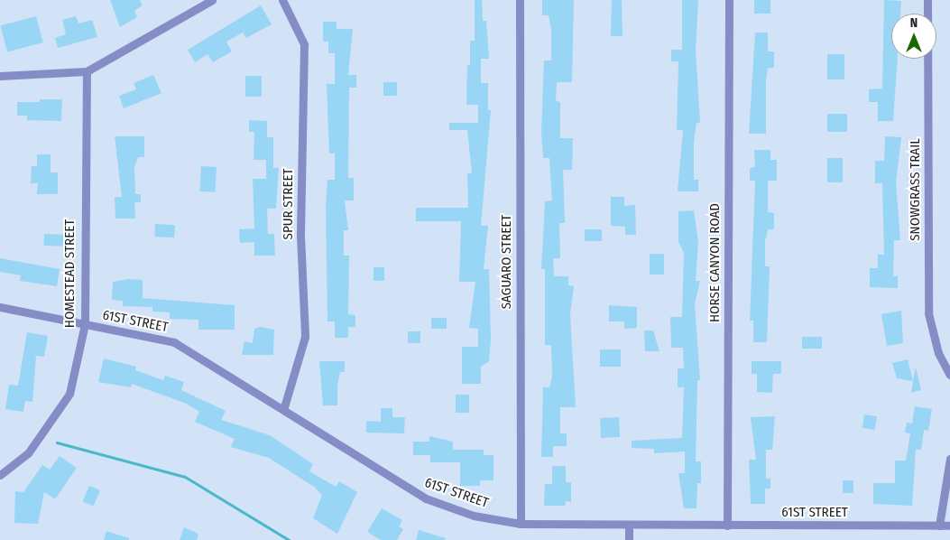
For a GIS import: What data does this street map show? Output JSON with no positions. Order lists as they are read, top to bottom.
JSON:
{
  "streets": {
    "street": [
      "SNOWGRASS TRAIL",
      "SPUR STREET",
      "SAGUARO STREET",
      "HORSE CANYON ROAD",
      "HOMESTEAD STREET",
      "61ST STREET"
    ]
  },
  "crossings": [
    ["SPUR STREET", "61ST STREET"],
    ["SAGUARO STREET", "61ST STREET"],
    ["HORSE CANYON ROAD", "61ST STREET"],
    ["HOMESTEAD STREET", "61ST STREET"]
  ],
  "north": "top"
}
